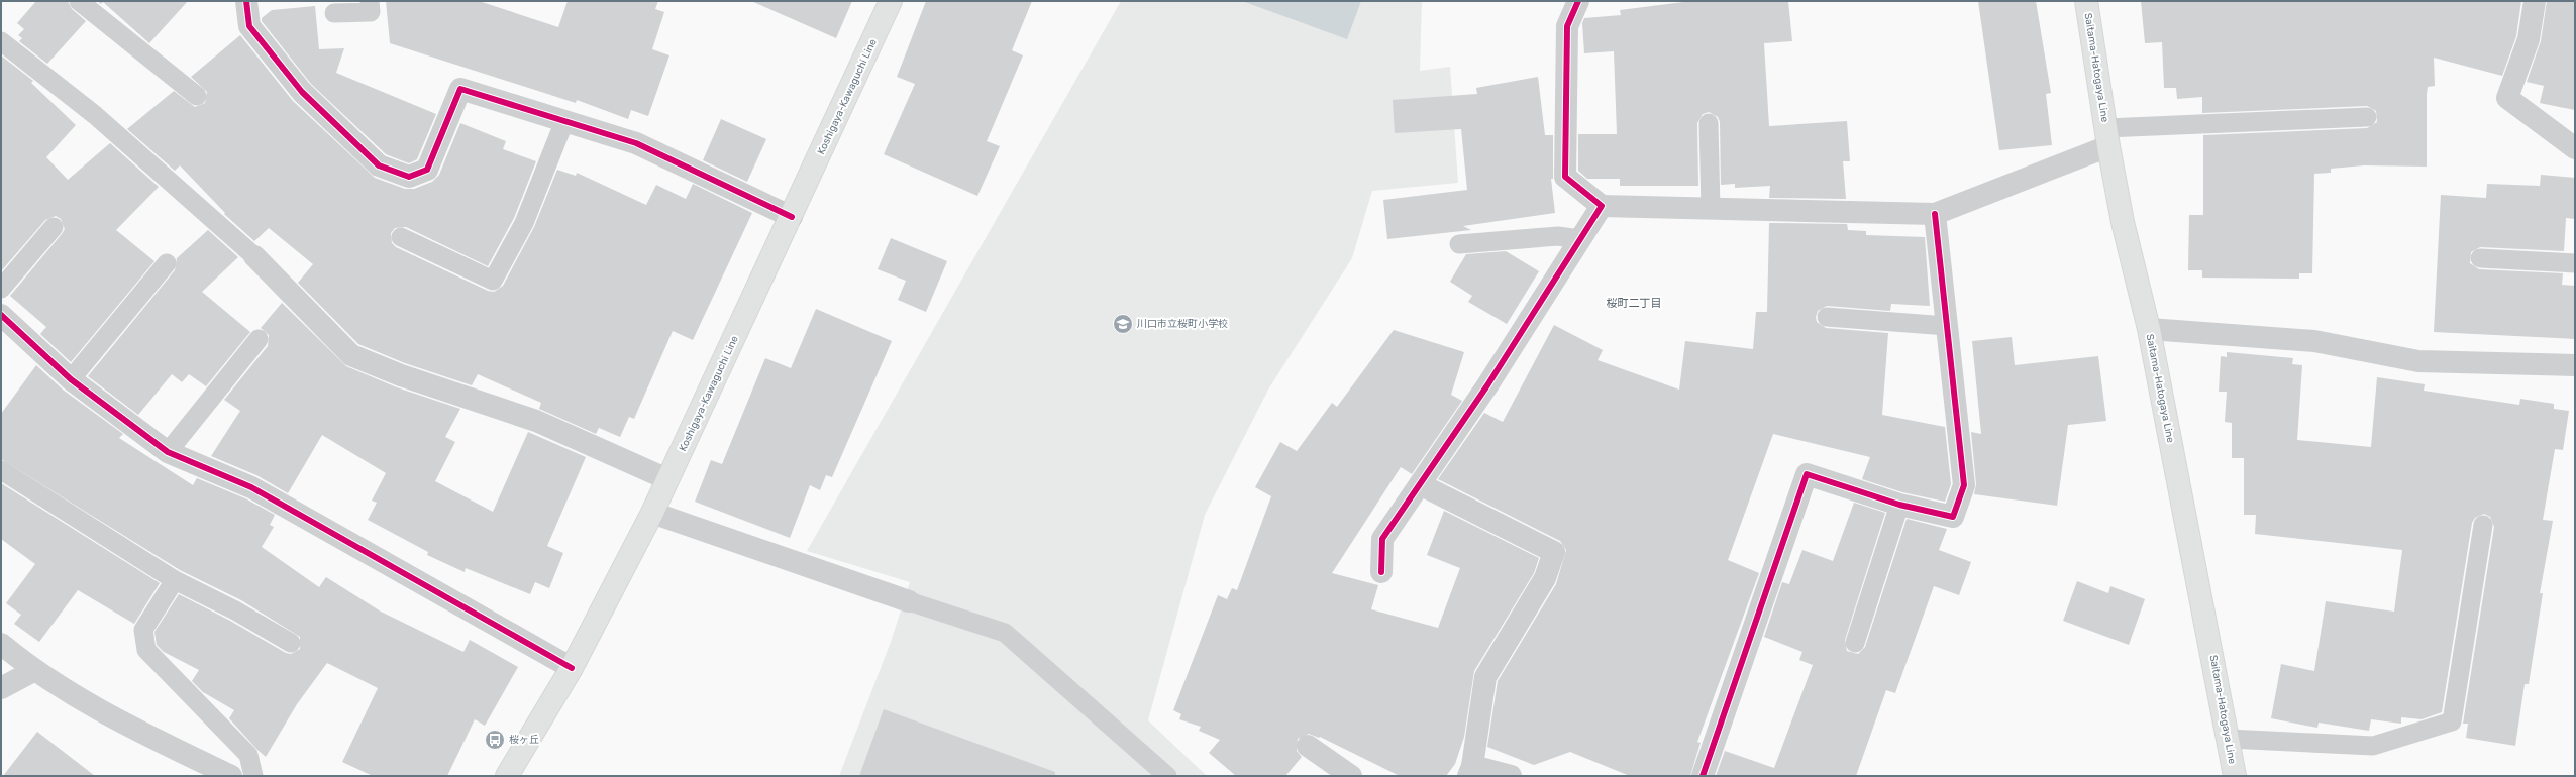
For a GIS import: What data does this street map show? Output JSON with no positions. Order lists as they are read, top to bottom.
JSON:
{
  "streets": {
    "main road": ["Saitama-Hatogaya Line", "Koshigaya-Kawaguchi Line"]
  },
  "districts": ["桜町二丁目"],
  "places": {
    "school or university": ["川口市立桜町小学校"],
    "bus stop": ["桜ヶ丘"]
  }
}
